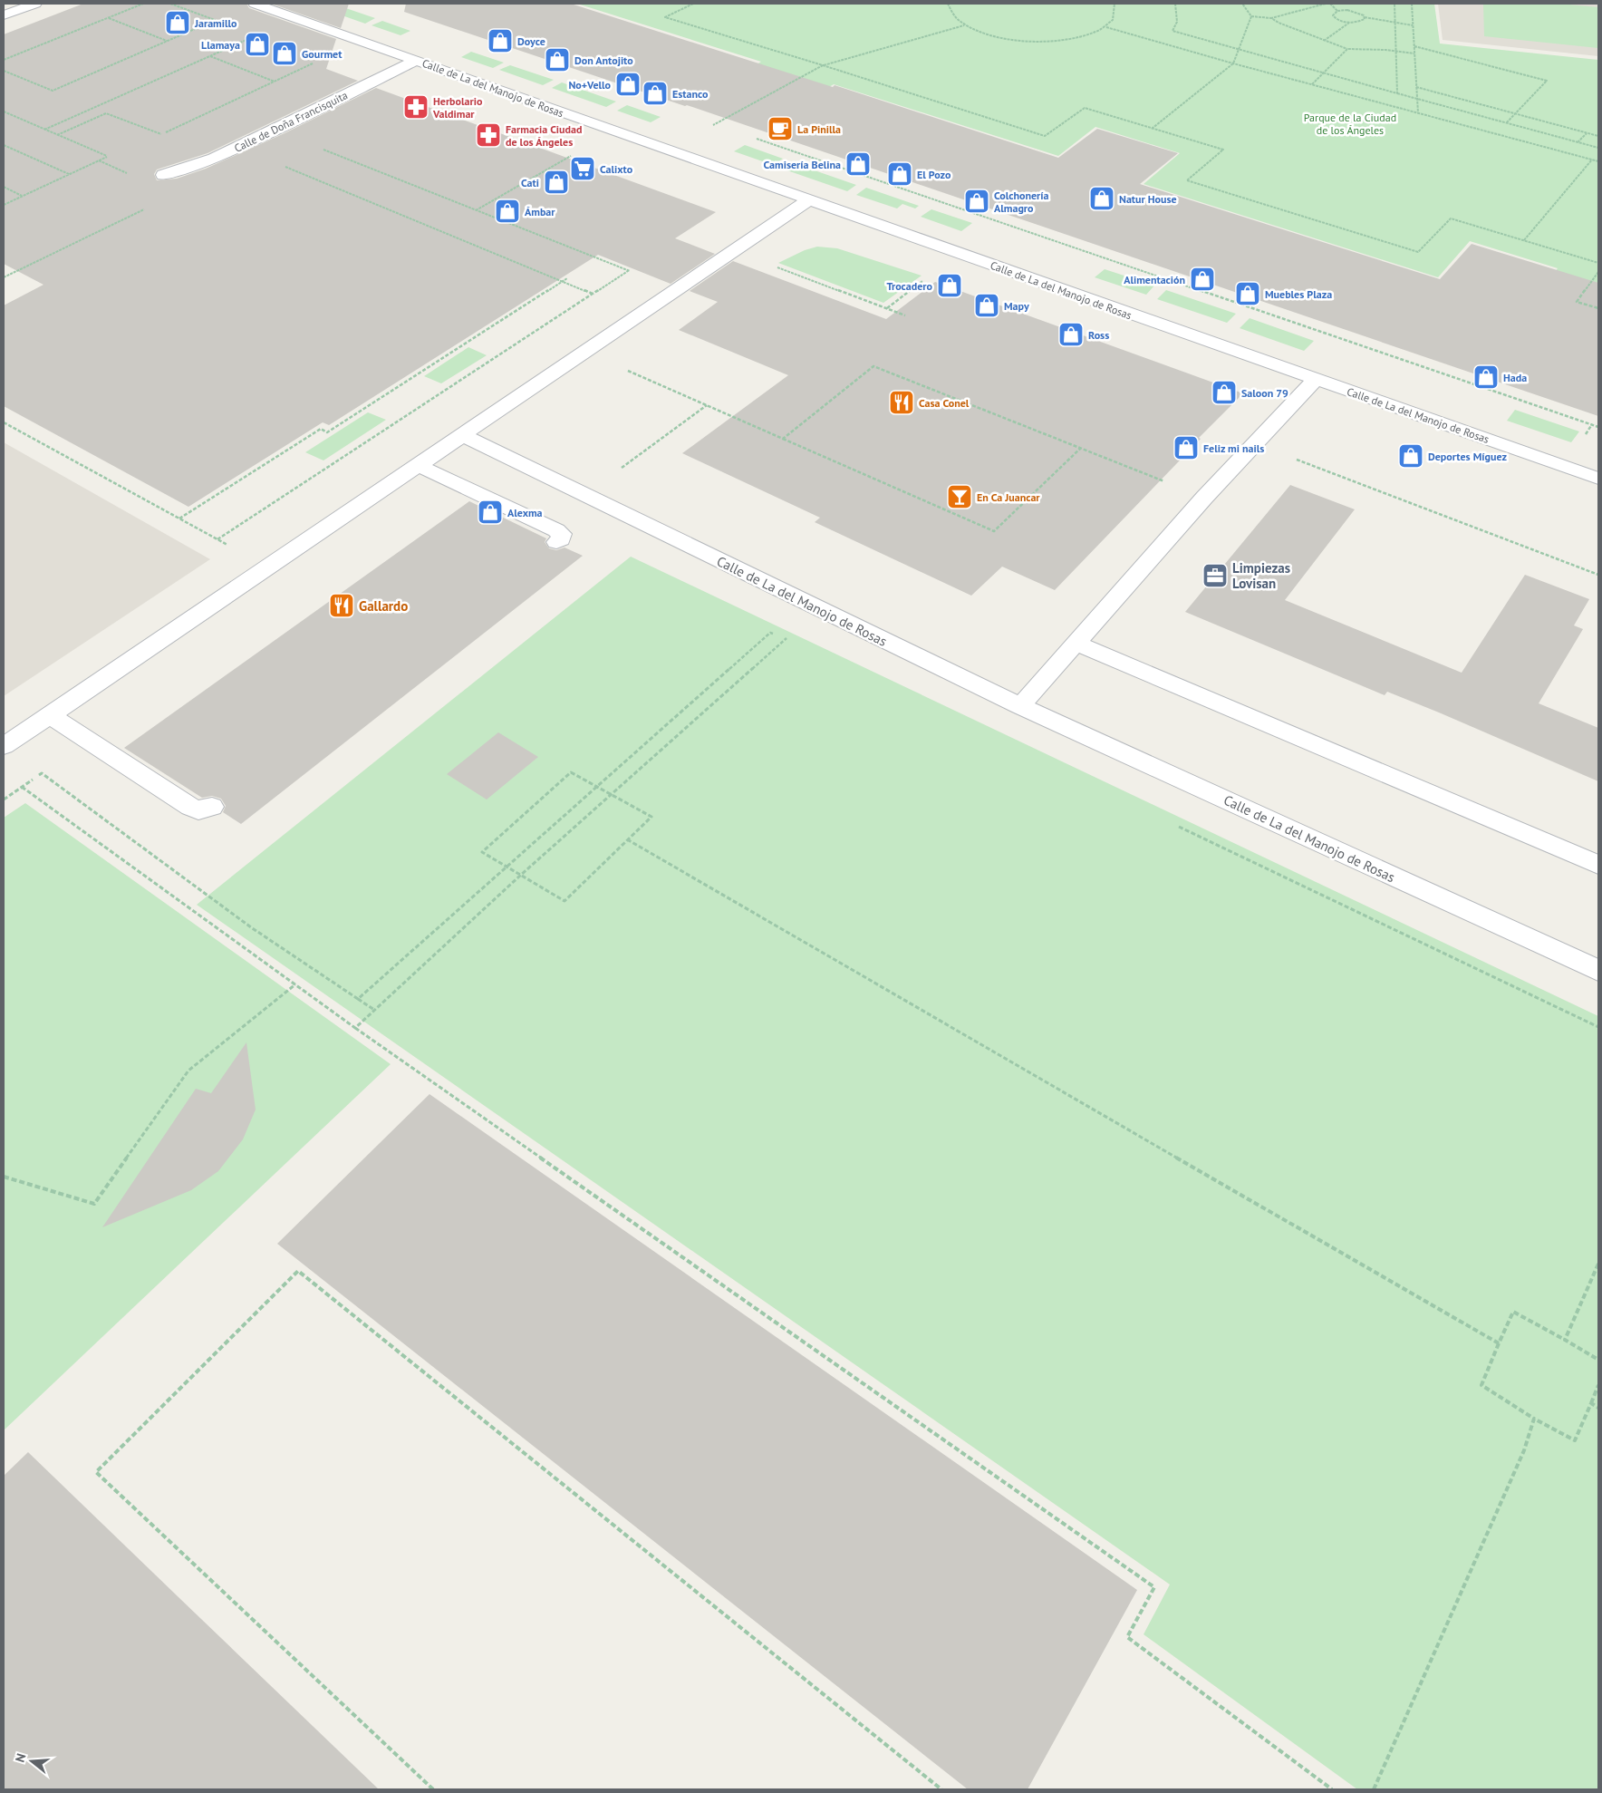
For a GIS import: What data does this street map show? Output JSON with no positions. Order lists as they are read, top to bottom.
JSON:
{
  "streets": {
    "street": ["Calle de La del Manojo de Rosas", "Calle de Doña Francisquita"]
  },
  "crossings": [
    ["Calle de La del Manojo de Rosas", "Calle de Doña Francisquita"]
  ],
  "parks": ["Parque de la Ciudad de los Ángeles"],
  "places": {
    "shop": [
      "Jaramillo",
      "Doyce",
      "Llamaya",
      "Gourmet",
      "Don Antojito",
      "No+Vello",
      "Estanco",
      "Camisería Belina",
      "El Pozo",
      "Cati",
      "Natur House",
      "Colchonería Almagro",
      "Ámbar",
      "Alimentación",
      "Trocadero",
      "Muebles Plaza",
      "Mapy",
      "Ross",
      "Hada",
      "Saloon 79",
      "Feliz mi nails",
      "Deportes Míguez",
      "Alexma"
    ],
    "pharmacy": ["Herbolario Valdimar", "Farmacia Ciudad de los Ángeles"],
    "cafe": ["La Pinilla"],
    "supermarket": ["Calixto"],
    "restaurant": ["Casa Conel", "Gallardo"],
    "bar": ["En Ca Juancar"],
    "office": ["Limpiezas Lovisan"]
  },
  "north": "left"
}
